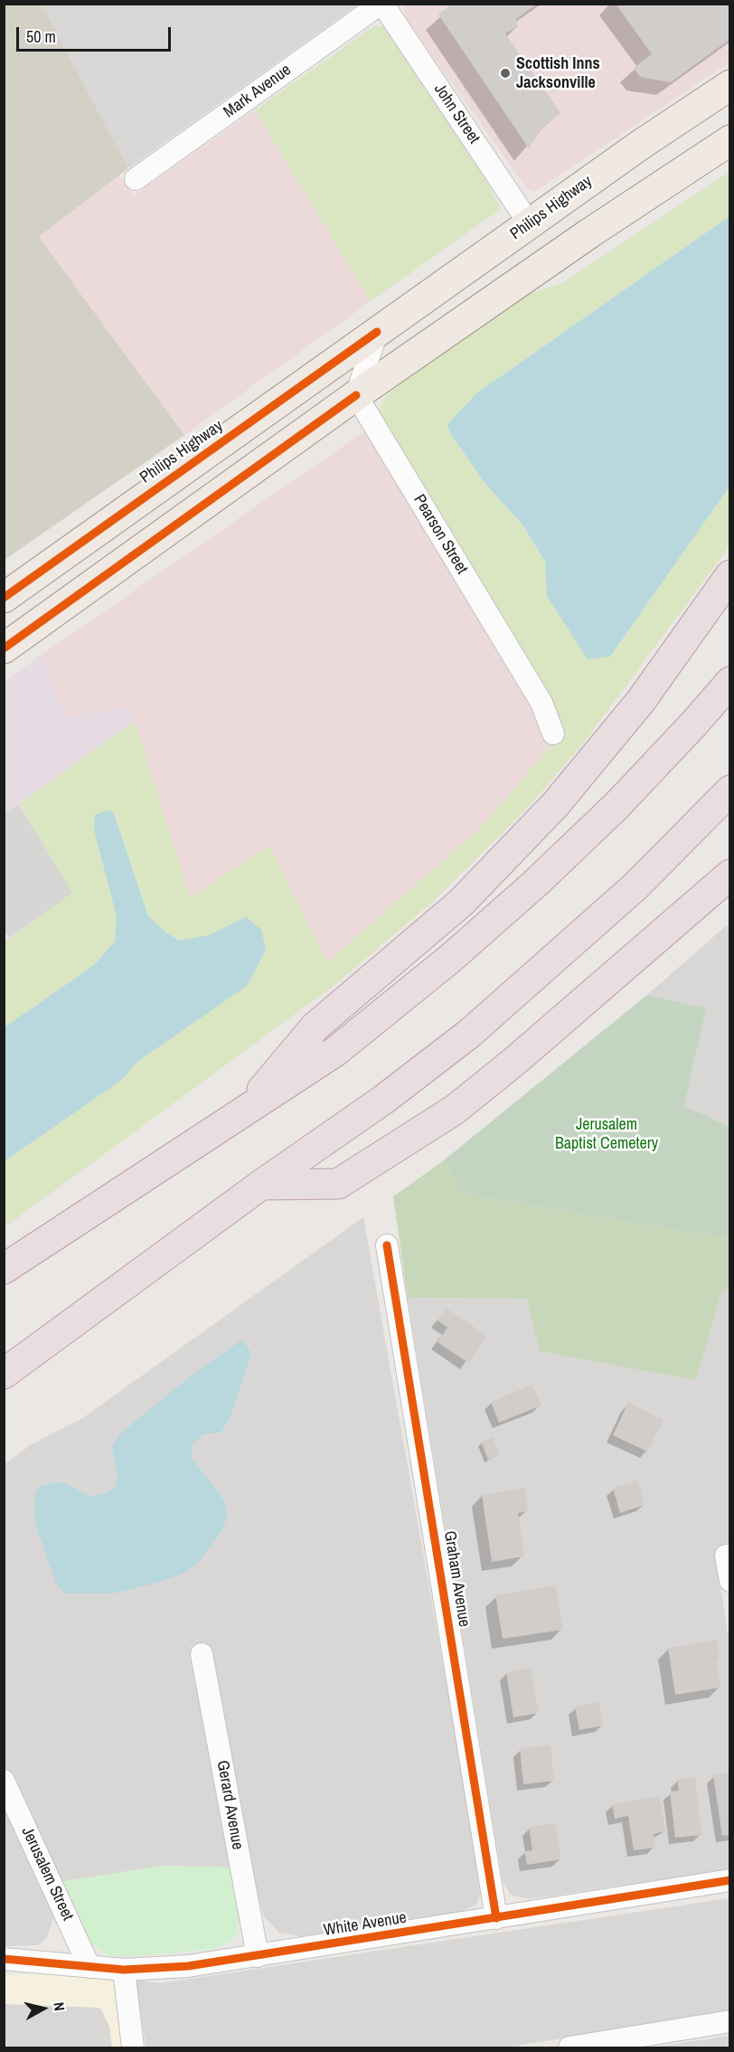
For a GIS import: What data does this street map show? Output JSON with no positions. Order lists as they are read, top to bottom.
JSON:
{
  "streets": {
    "main road": ["Philips Highway"],
    "street": [
      "Mark Avenue",
      "John Street",
      "Pearson Street",
      "Graham Avenue",
      "Gerard Avenue",
      "Jerusalem Street",
      "White Avenue"
    ]
  },
  "crossings": [
    ["Mark Avenue", "John Street"],
    ["John Street", "Philips Highway"],
    ["Graham Avenue", "White Avenue"],
    ["Gerard Avenue", "White Avenue"],
    ["Jerusalem Street", "White Avenue"]
  ],
  "parks": ["Jerusalem Baptist Cemetery"],
  "places": ["Scottish Inns Jacksonville"],
  "scale_bar": "50 m",
  "north": "right"
}
